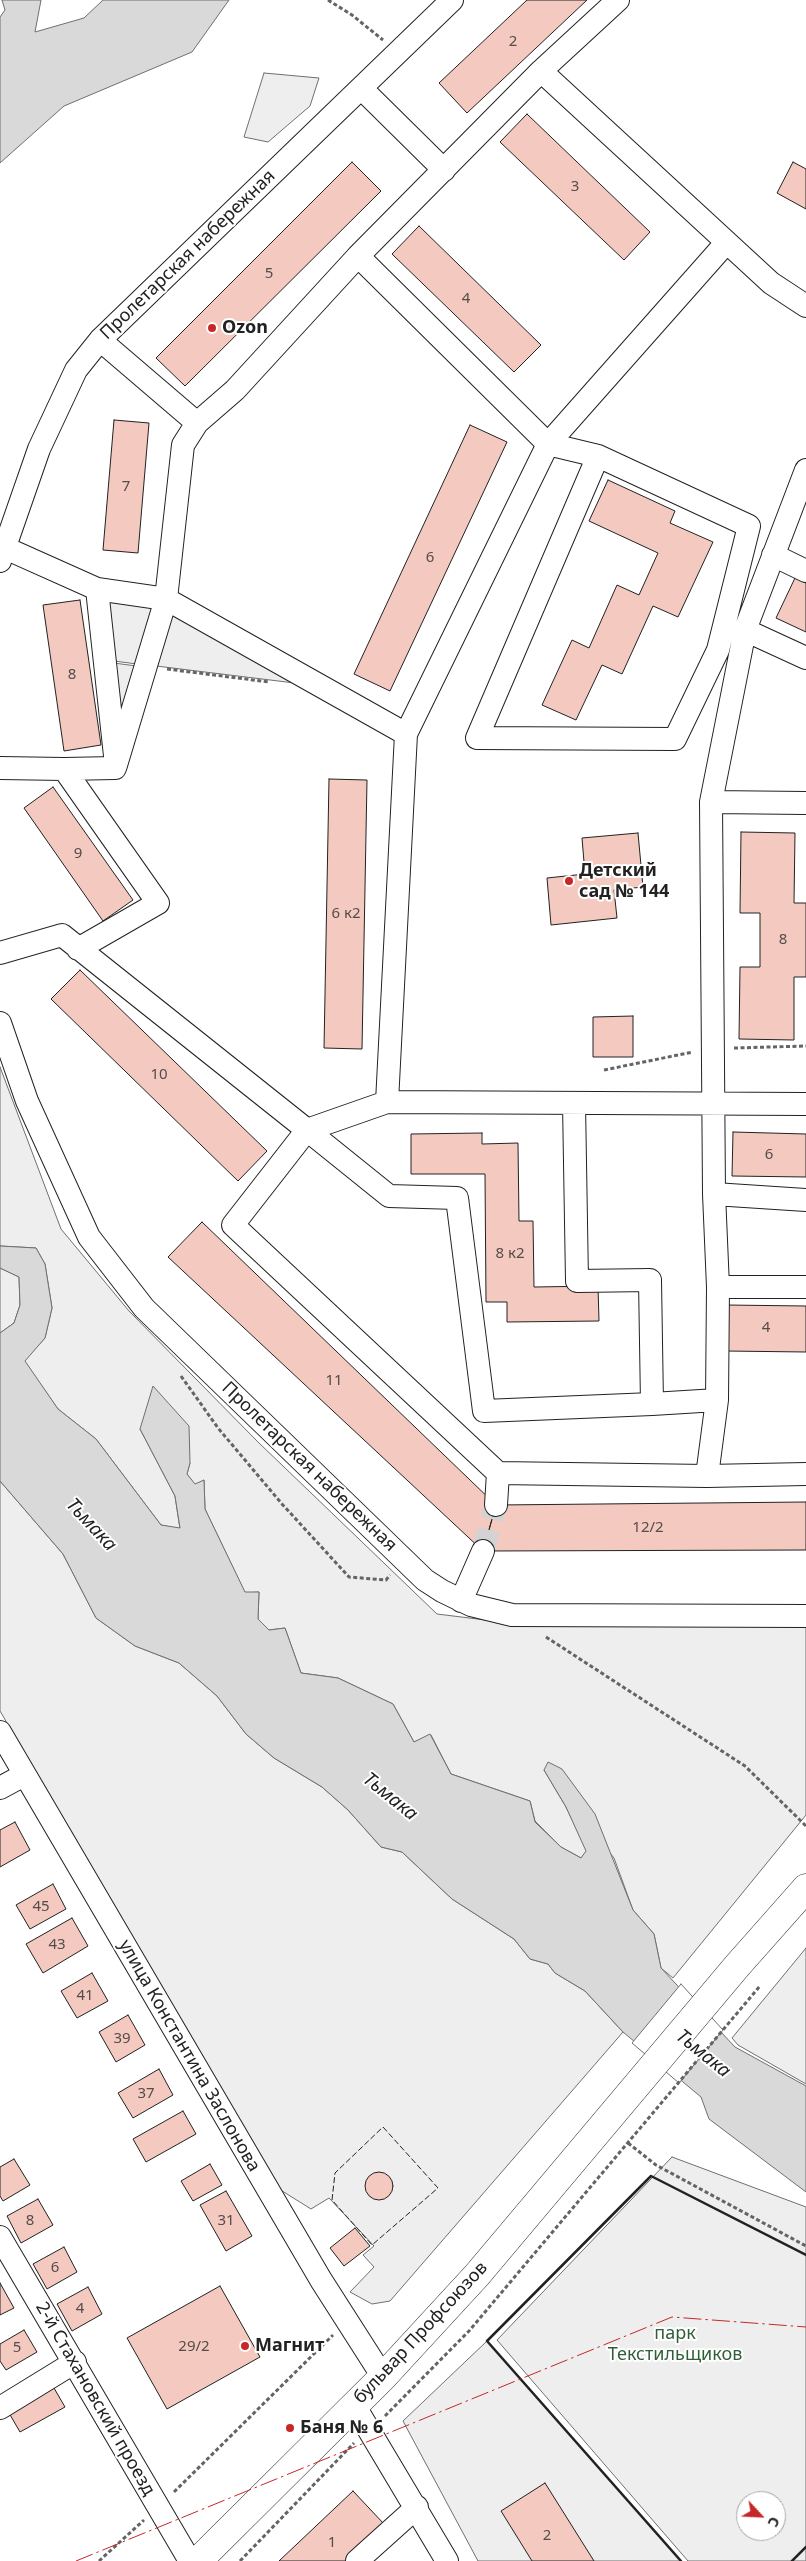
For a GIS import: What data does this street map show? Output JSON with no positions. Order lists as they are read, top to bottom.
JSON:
{
  "streets": {
    "main road": ["бульвар Профсоюзов"],
    "street": ["Пролетарская набережная", "улица Константина Заслонова", "2-й Стахановский проезд"]
  },
  "crossings": [
    ["улица Константина Заслонова", "бульвар Профсоюзов"]
  ],
  "water": ["Тьмака"],
  "parks": ["парк Текстильщиков"],
  "places": [
    "Ozon",
    "Детский сад № 144",
    "Магнит",
    "Баня № 6"
  ],
  "house_numbers": [
    "2",
    "3",
    "5",
    "4",
    "7",
    "6",
    "8",
    "9",
    "6 к2",
    "8",
    "10",
    "6",
    "8 к2",
    "4",
    "11",
    "12/2",
    "45",
    "43",
    "41",
    "39",
    "37",
    "8",
    "31",
    "6",
    "4",
    "29/2",
    "5",
    "2",
    "1"
  ],
  "north": "bottom right"
}
